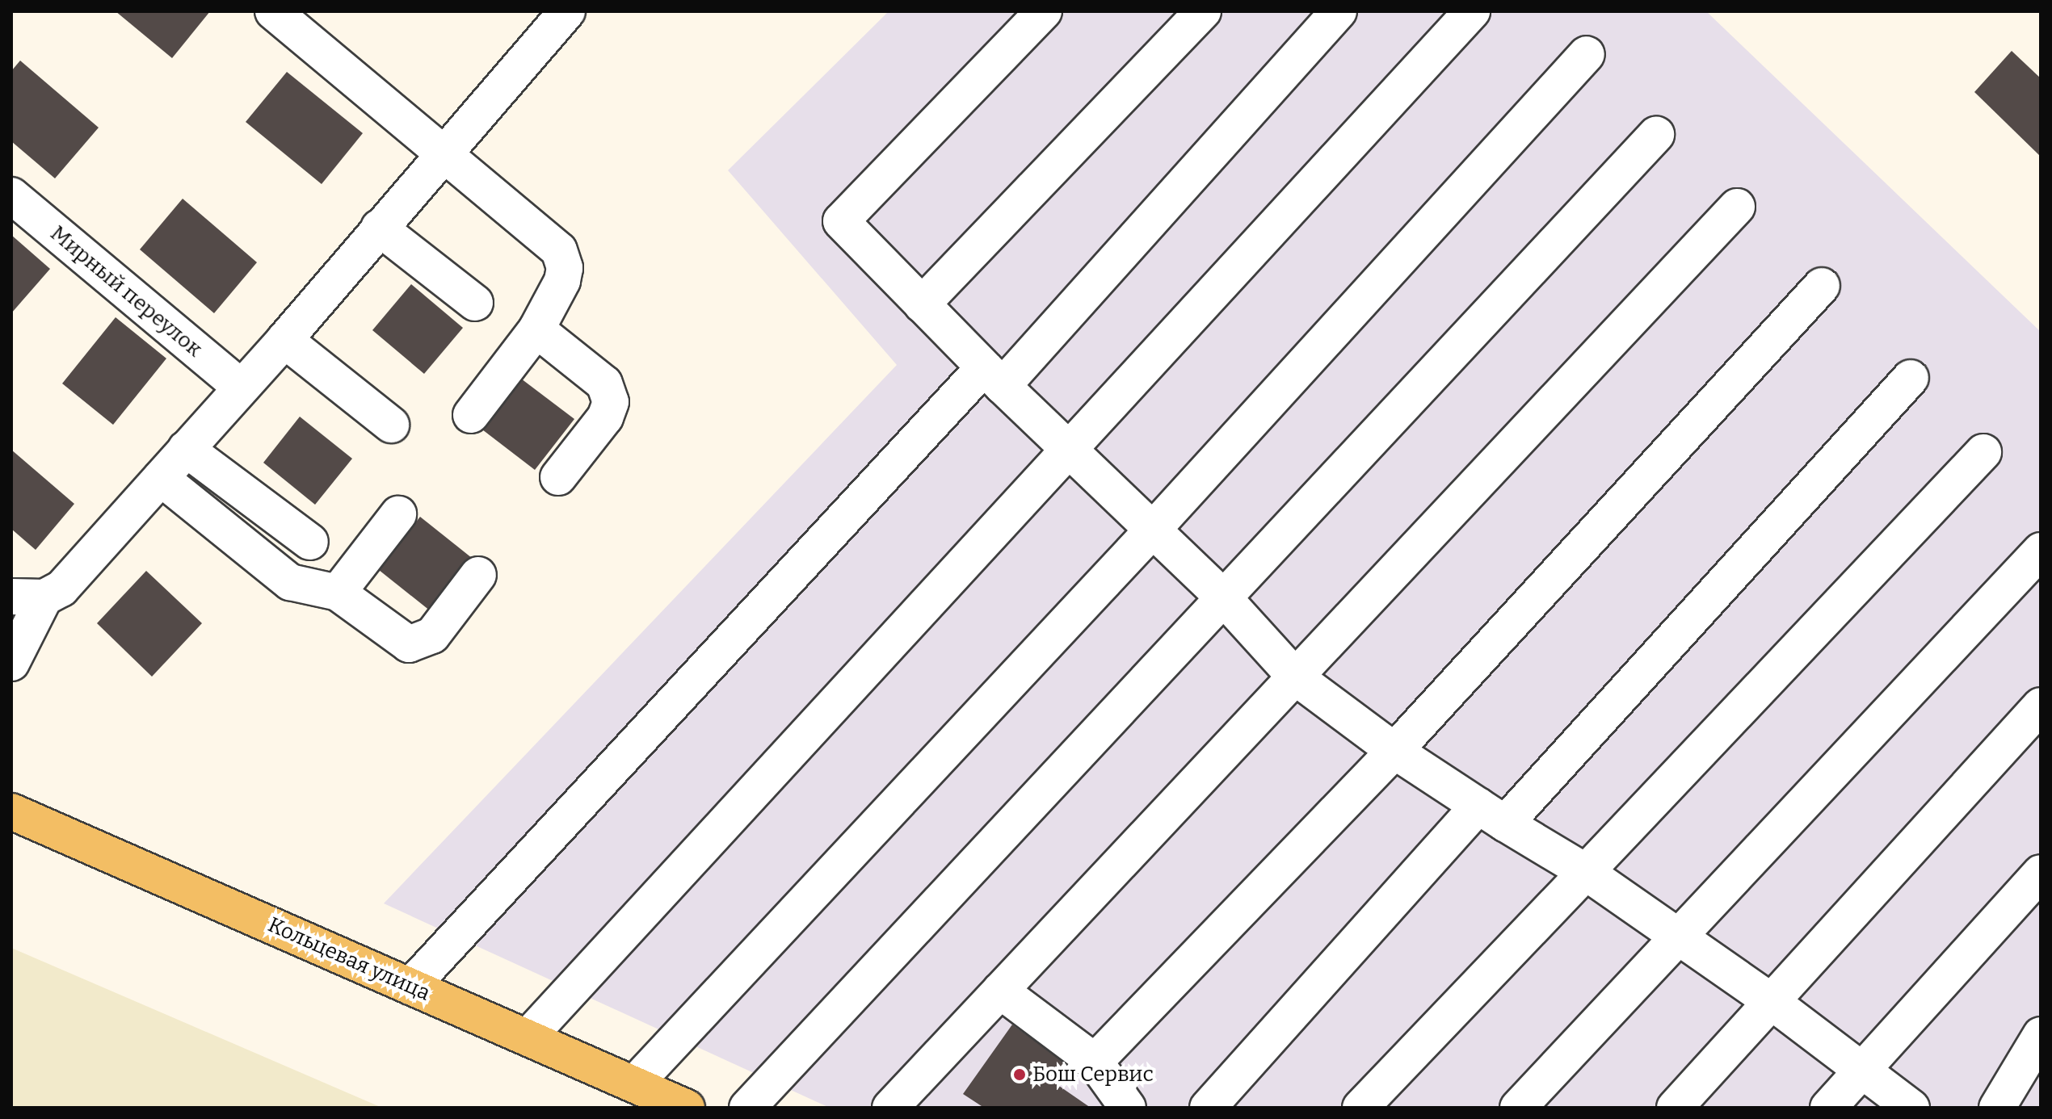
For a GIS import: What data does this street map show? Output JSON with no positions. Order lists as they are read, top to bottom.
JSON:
{
  "streets": {
    "main road": ["Кольцевая улица"],
    "street": ["Мирный переулок"]
  },
  "places": ["Бош Сервис"]
}
